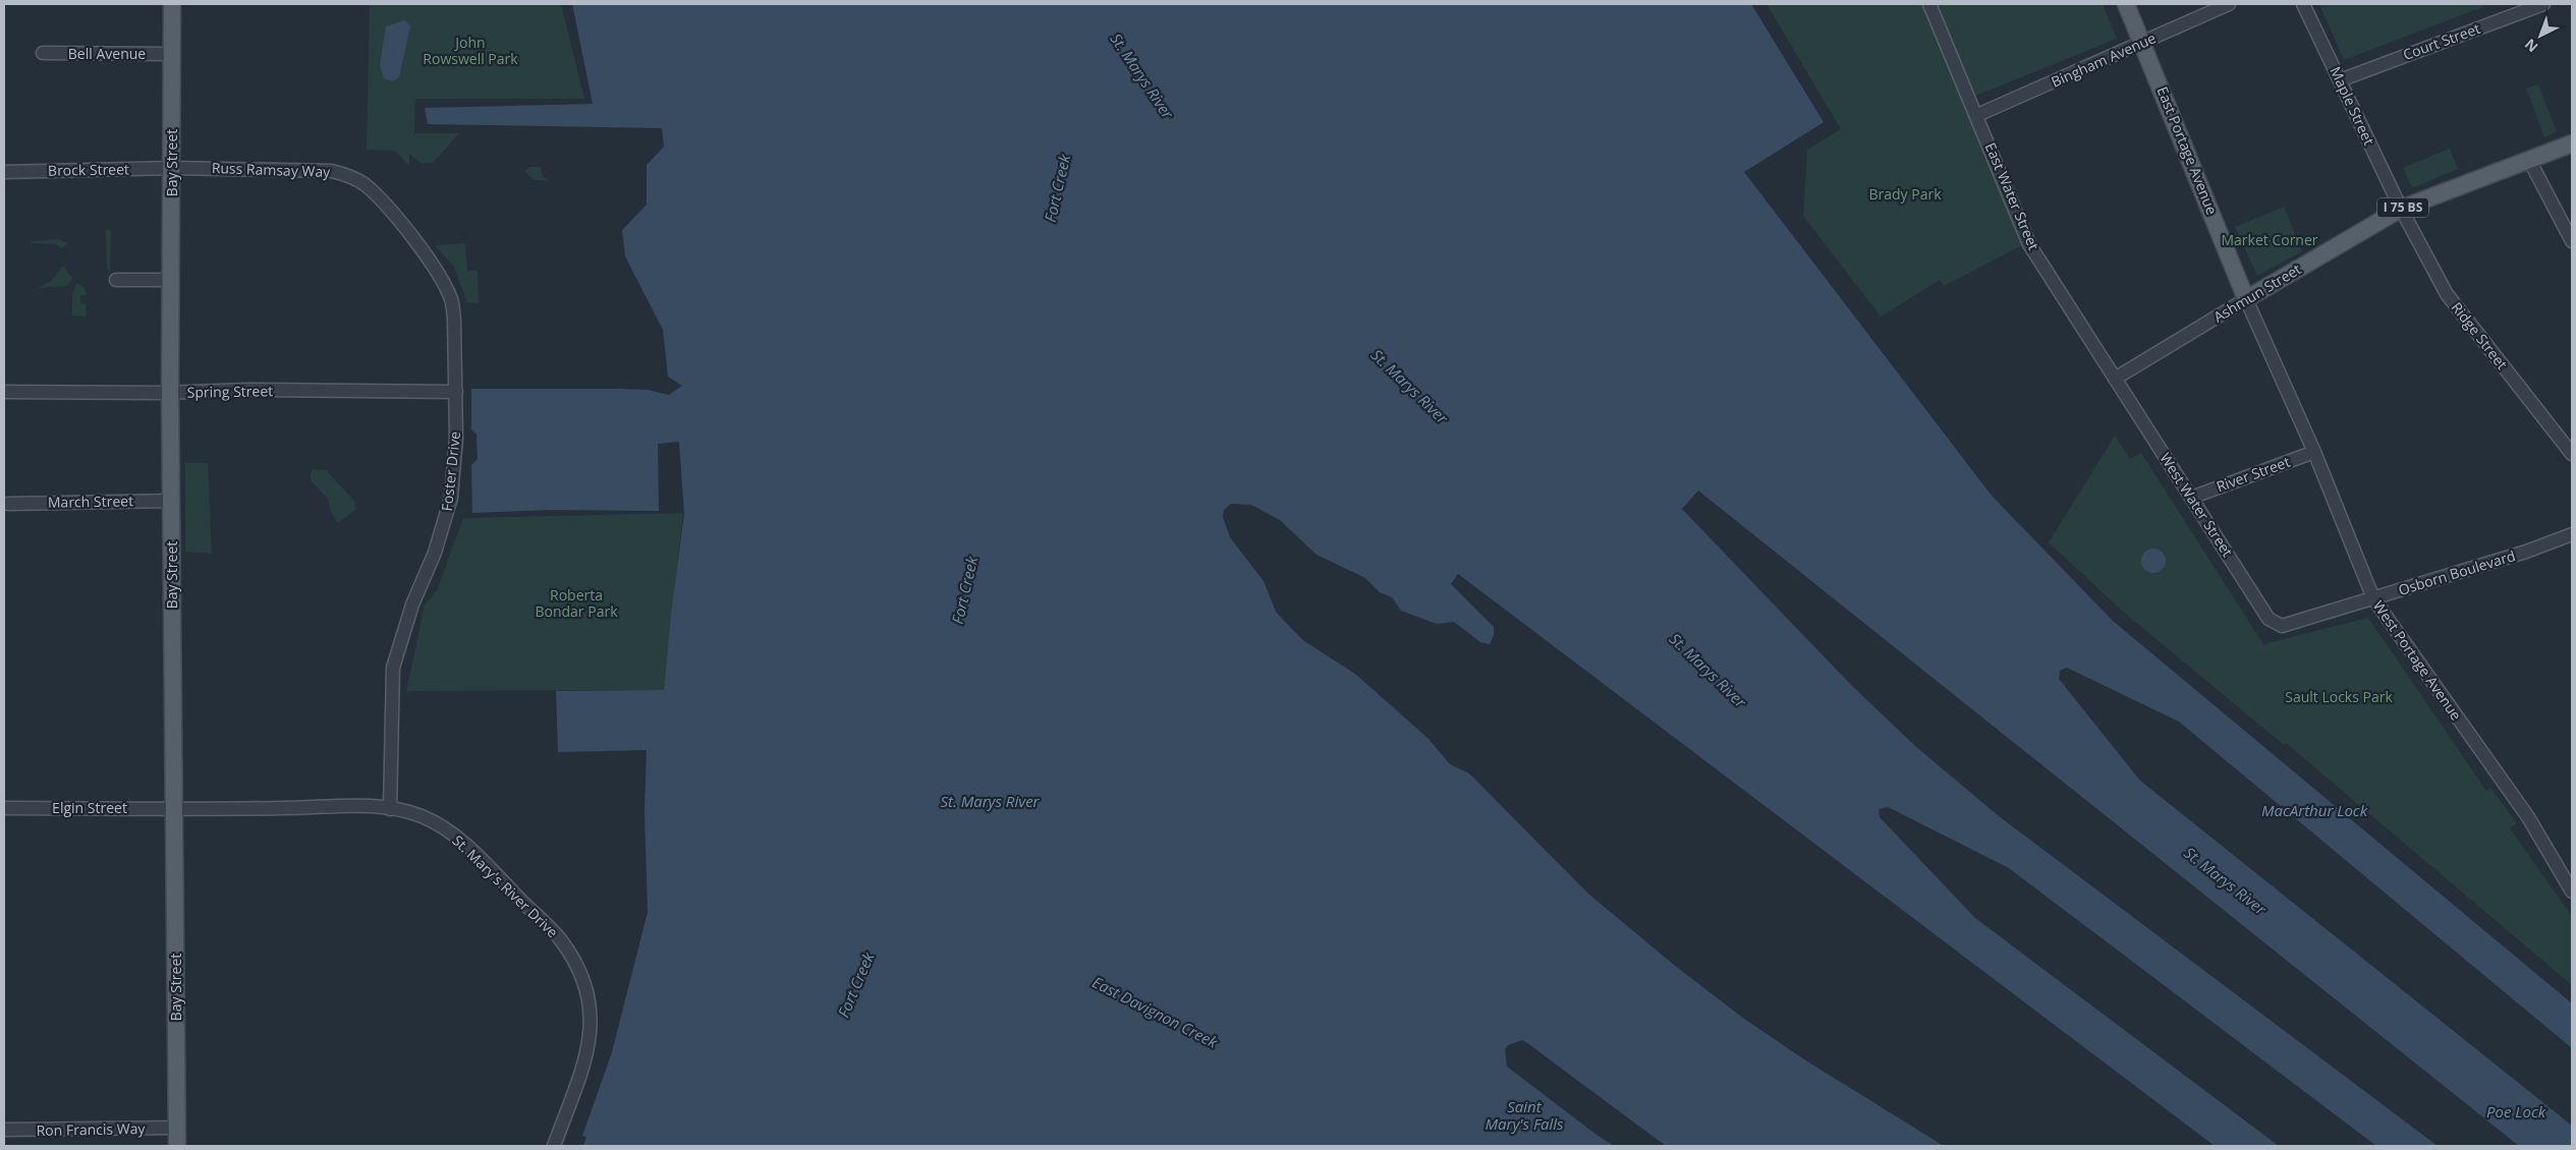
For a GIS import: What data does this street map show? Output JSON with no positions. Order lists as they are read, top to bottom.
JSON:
{
  "streets": {
    "main road": [
      "East Portage Avenue",
      "Bay Street",
      "I 75 BS",
      "Ashmun Street"
    ],
    "street": [
      "Court Street",
      "Bell Avenue",
      "Bingham Avenue",
      "Maple Street",
      "Brock Street",
      "Russ Ramsay Way",
      "East Water Street",
      "Ridge Street",
      "Spring Street",
      "Foster Drive",
      "River Street",
      "March Street",
      "West Water Street",
      "Osborn Boulevard",
      "West Portage Avenue",
      "Elgin Street",
      "St. Mary's River Drive",
      "Ron Francis Way"
    ]
  },
  "crossings": [
    ["Court Street", "Maple Street"],
    ["Bell Avenue", "Bay Street"],
    ["Bingham Avenue", "East Portage Avenue"],
    ["Bingham Avenue", "East Water Street"],
    ["Maple Street", "Ashmun Street"],
    ["Maple Street", "Ridge Street"],
    ["East Portage Avenue", "Ashmun Street"],
    ["East Portage Avenue", "West Portage Avenue"],
    ["Bay Street", "Brock Street"],
    ["Bay Street", "Russ Ramsay Way"],
    ["Bay Street", "Spring Street"],
    ["Bay Street", "March Street"],
    ["Bay Street", "Elgin Street"],
    ["Bay Street", "St. Mary's River Drive"],
    ["Bay Street", "Ron Francis Way"],
    ["Brock Street", "Russ Ramsay Way"],
    ["Russ Ramsay Way", "Foster Drive"],
    ["East Water Street", "Ashmun Street"],
    ["East Water Street", "West Water Street"],
    ["Ashmun Street", "Ridge Street"],
    ["Ashmun Street", "West Water Street"],
    ["Ashmun Street", "West Portage Avenue"],
    ["Spring Street", "Foster Drive"],
    ["Foster Drive", "St. Mary's River Drive"],
    ["River Street", "West Water Street"],
    ["River Street", "West Portage Avenue"],
    ["West Water Street", "Osborn Boulevard"],
    ["Osborn Boulevard", "West Portage Avenue"],
    ["Elgin Street", "St. Mary's River Drive"]
  ],
  "water": [
    "St. Marys River",
    "Fort Creek",
    "MacArthur Lock",
    "East Davignon Creek",
    "Saint Mary's Falls",
    "Poe Lock"
  ],
  "parks": [
    "John Rowswell Park",
    "Brady Park",
    "Market Corner",
    "Roberta Bondar Park",
    "Sault Locks Park"
  ],
  "north": "bottom left"
}
